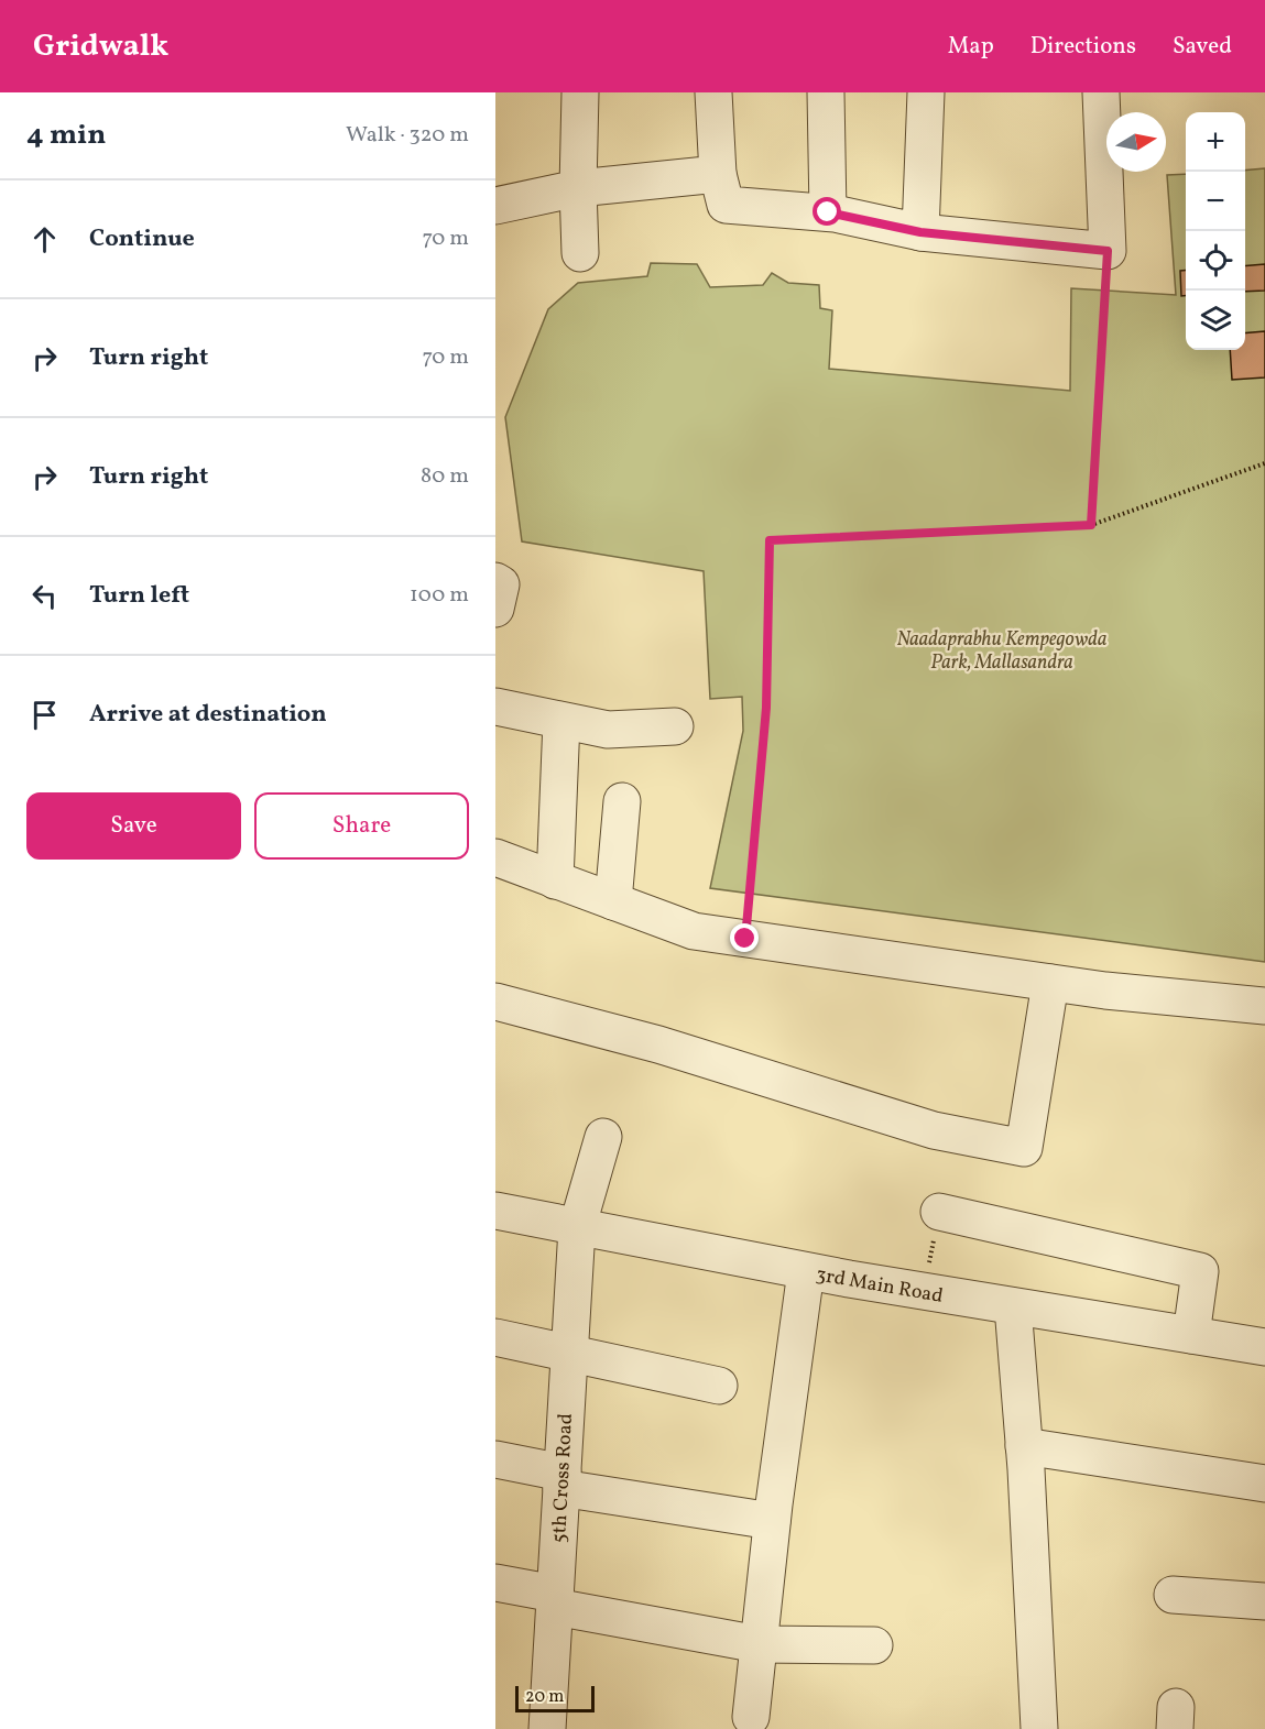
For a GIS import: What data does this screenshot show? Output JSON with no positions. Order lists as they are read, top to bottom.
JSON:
{
  "streets": {
    "street": ["3rd Main Road", "5th Cross Road"]
  },
  "crossings": [
    ["3rd Main Road", "5th Cross Road"]
  ],
  "parks": ["Naadaprabhu Kempegowda Park, Mallasandra"],
  "scale_bar": "20 m",
  "north": "right",
  "page": {
    "header": "Gridwalk",
    "nav": ["Map", "Directions", "Saved"],
    "heading": ["4 min", "Walk · 320 m"],
    "map_buttons": ["+", "−"],
    "list": [
      ["Continue", "70 m"],
      ["Turn right", "70 m"],
      ["Turn right", "80 m"],
      ["Turn left", "100 m"],
      "Arrive at destination"
    ],
    "buttons": ["Save", "Share"],
    "scale": "20 m"
  }
}
